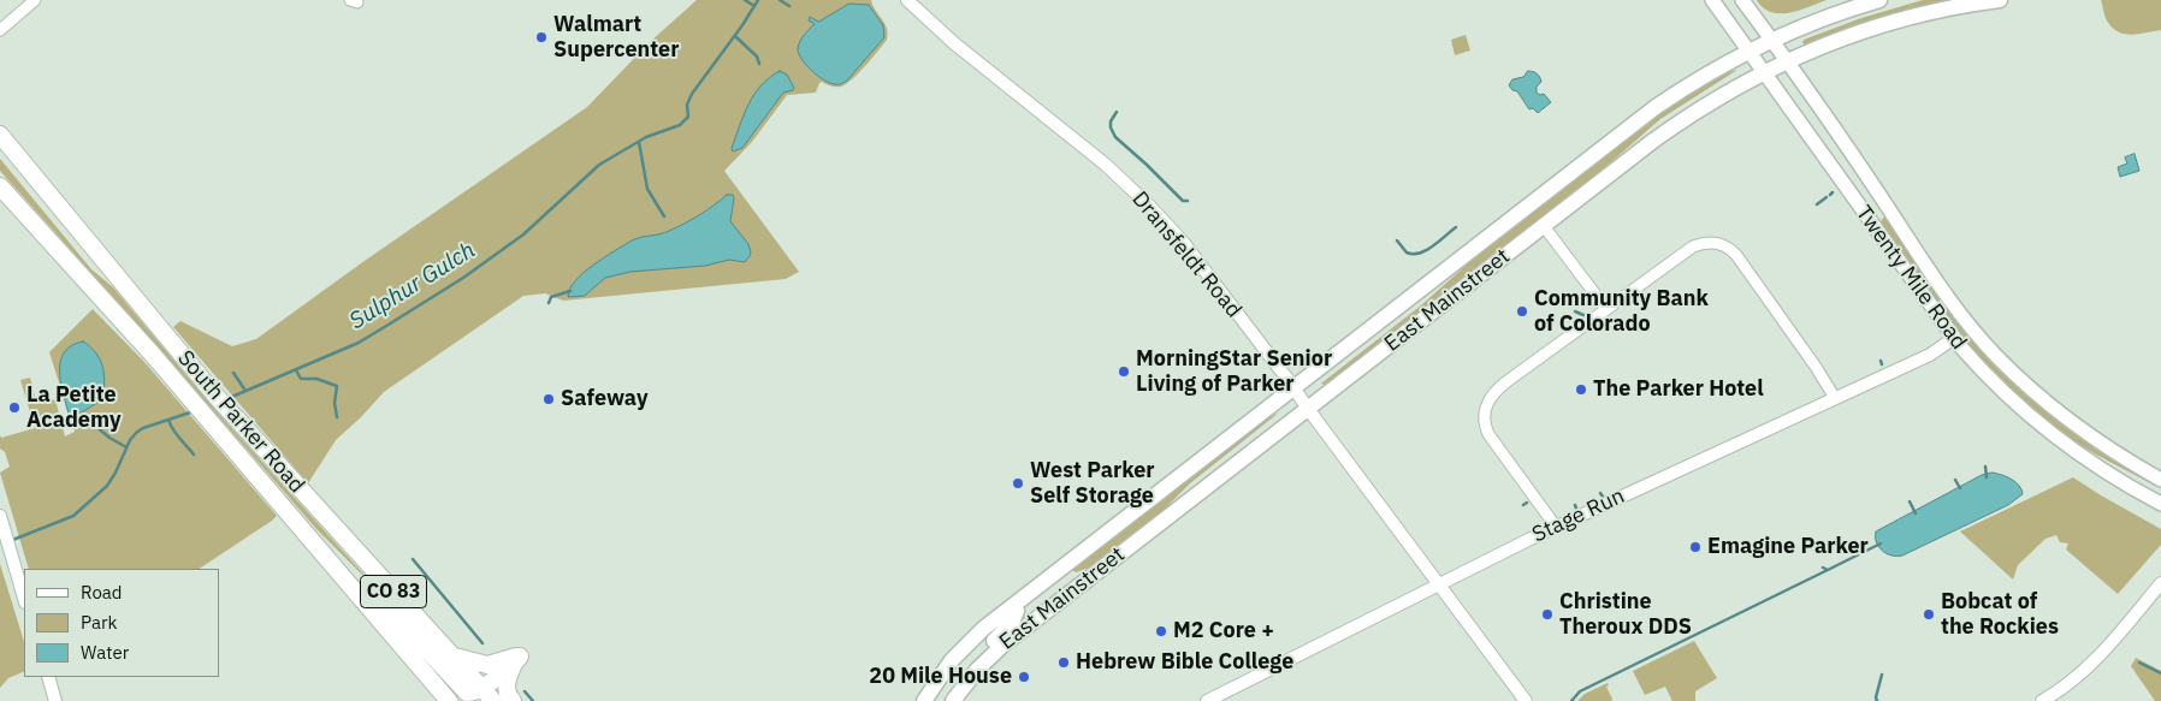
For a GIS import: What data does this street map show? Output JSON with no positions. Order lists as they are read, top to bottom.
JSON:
{
  "streets": {
    "highway": ["South Parker Road", "CO 83"],
    "main road": ["Twenty Mile Road", "East Mainstreet"],
    "street": ["Dransfeldt Road", "Stage Run"]
  },
  "crossings": [
    ["Dransfeldt Road", "East Mainstreet"],
    ["Dransfeldt Road", "Stage Run"],
    ["Twenty Mile Road", "East Mainstreet"],
    ["Twenty Mile Road", "Stage Run"]
  ],
  "water": ["Sulphur Gulch"],
  "places": [
    "Walmart Supercenter",
    "Community Bank of Colorado",
    "MorningStar Senior Living of Parker",
    "The Parker Hotel",
    "Safeway",
    "La Petite Academy",
    "West Parker Self Storage",
    "Emagine Parker",
    "Christine Theroux DDS",
    "Bobcat of the Rockies",
    "M2 Core +",
    "Hebrew Bible College",
    "20 Mile House"
  ],
  "legend": ["Road", "Park", "Water"]
}
